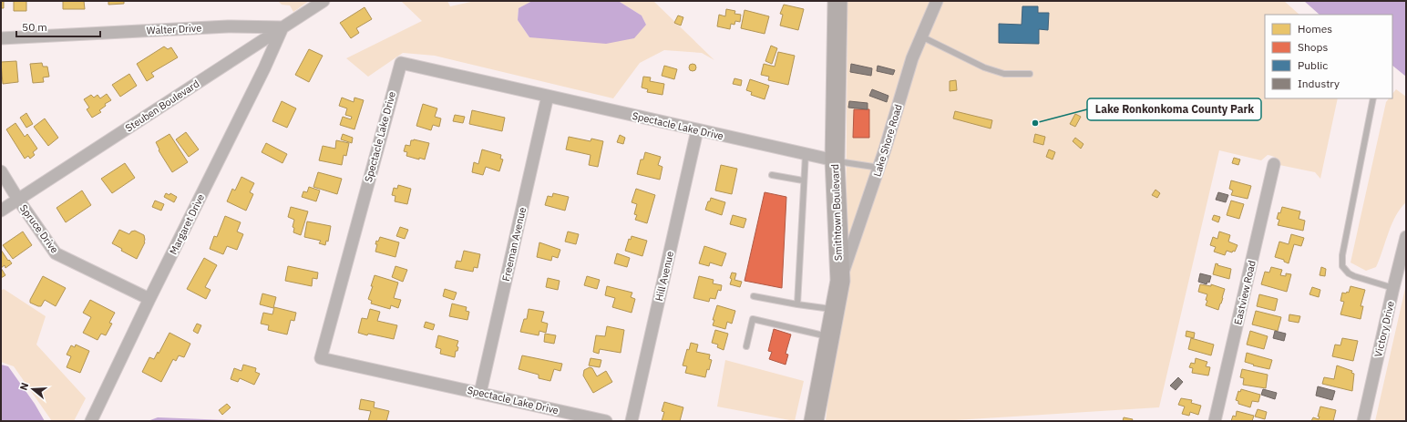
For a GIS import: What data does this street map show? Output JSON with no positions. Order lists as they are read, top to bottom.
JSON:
{
  "streets": {
    "main road": ["Smithtown Boulevard"],
    "street": [
      "Walter Drive",
      "Steuben Boulevard",
      "Spectacle Lake Drive",
      "Lake Shore Road",
      "Margaret Drive",
      "Spruce Drive",
      "Freeman Avenue",
      "Hill Avenue",
      "Eastview Road",
      "Victory Drive"
    ]
  },
  "crossings": [
    ["Walter Drive", "Steuben Boulevard"],
    ["Walter Drive", "Margaret Drive"],
    ["Steuben Boulevard", "Margaret Drive"],
    ["Steuben Boulevard", "Spruce Drive"],
    ["Spectacle Lake Drive", "Smithtown Boulevard"],
    ["Spectacle Lake Drive", "Freeman Avenue"],
    ["Spectacle Lake Drive", "Hill Avenue"],
    ["Lake Shore Road", "Smithtown Boulevard"],
    ["Margaret Drive", "Spruce Drive"]
  ],
  "places": ["Lake Ronkonkoma County Park"],
  "legend": [
    "Homes",
    "Shops",
    "Public",
    "Industry"
  ],
  "scale_bar": "50 m",
  "north": "left"
}
